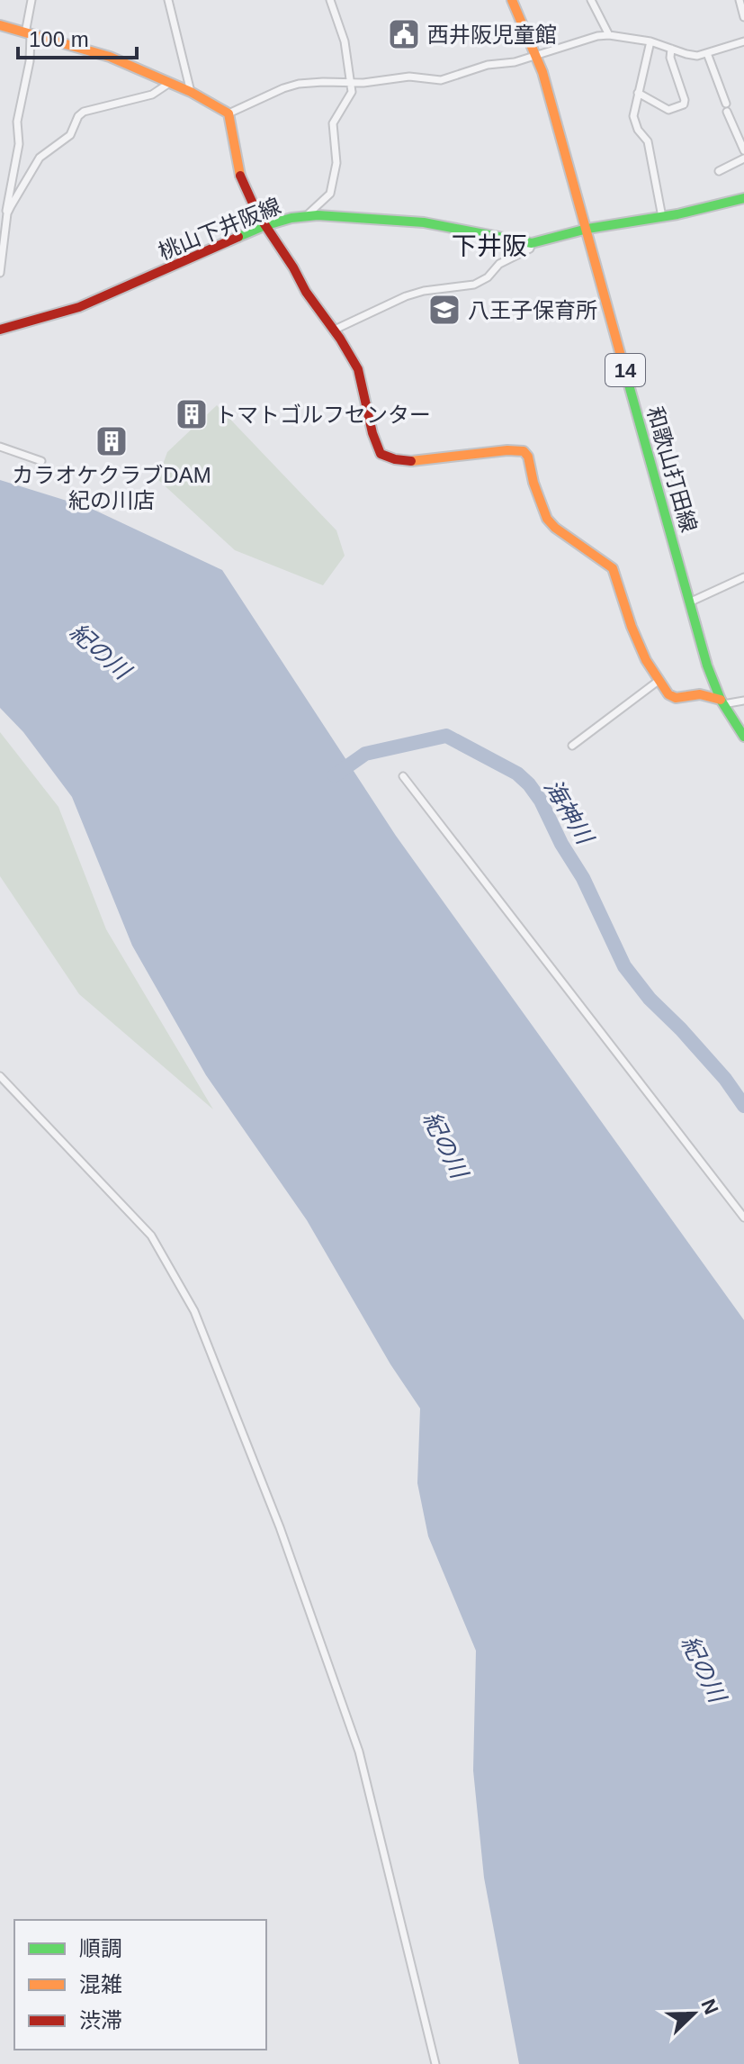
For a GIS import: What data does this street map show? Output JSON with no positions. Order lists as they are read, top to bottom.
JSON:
{
  "streets": {
    "main road": ["桃山下井阪線", "14", "和歌山打田線"]
  },
  "crossings": [
    ["桃山下井阪線", "和歌山打田線"]
  ],
  "districts": ["下井阪"],
  "water": ["紀の川", "海神川"],
  "places": {
    "public building": ["西井阪児童館"],
    "school or university": ["八王子保育所"],
    "building": ["トマトゴルフセンター", "カラオケクラブDAM 紀の川店"]
  },
  "legend": ["順調", "混雑", "渋滞"],
  "scale_bar": "100 m",
  "north": "top right"
}
